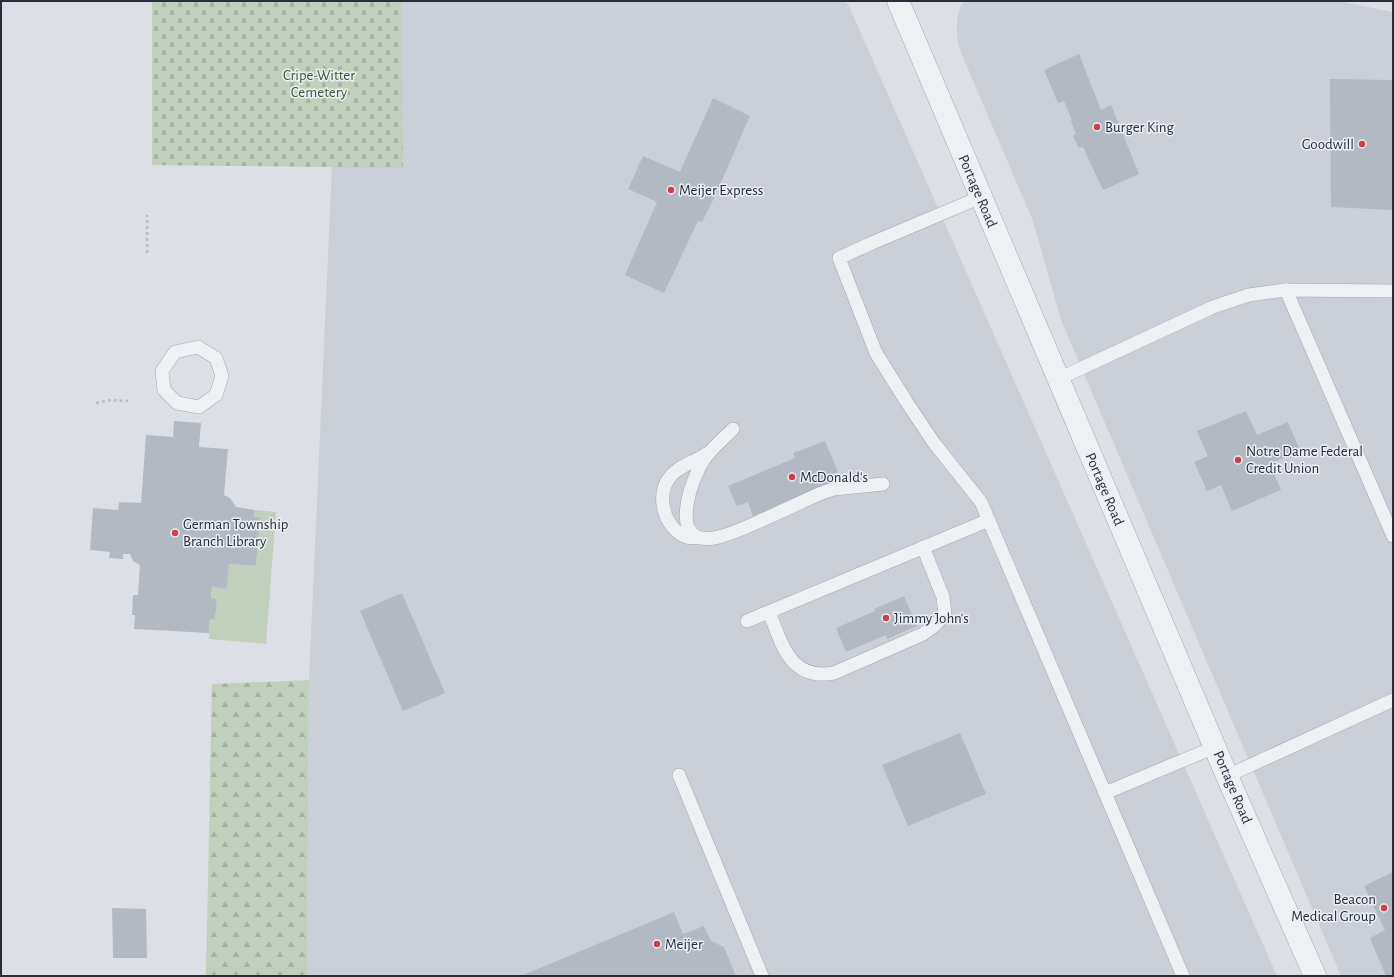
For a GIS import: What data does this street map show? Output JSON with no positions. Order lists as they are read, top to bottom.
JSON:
{
  "streets": {
    "street": ["Portage Road"]
  },
  "parks": ["Cripe-Witter Cemetery"],
  "places": [
    "Burger King",
    "Goodwill",
    "Meijer Express",
    "Notre Dame Federal Credit Union",
    "McDonald's",
    "German Township Branch Library",
    "Jimmy John's",
    "Beacon Medical Group",
    "Meijer"
  ]
}
